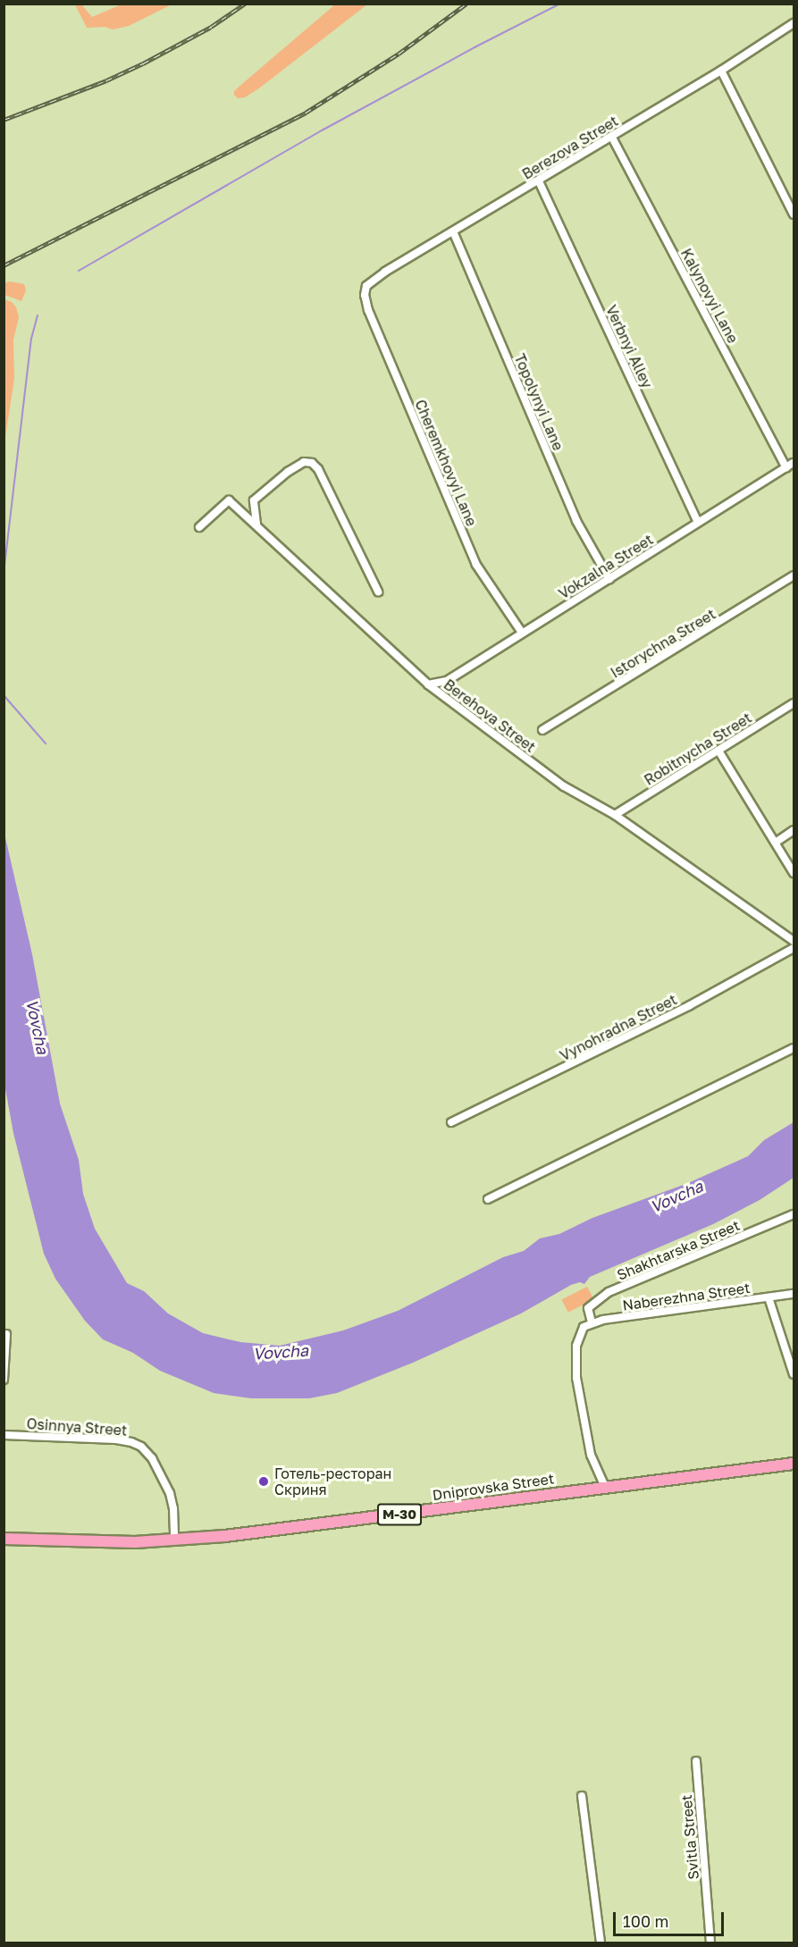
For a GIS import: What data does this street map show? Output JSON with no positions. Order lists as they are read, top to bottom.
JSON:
{
  "streets": {
    "highway": ["Dniprovska Street", "М-30"],
    "street": [
      "Berezova Street",
      "Kalynovyi Lane",
      "Verbnyi Alley",
      "Topolynyi Lane",
      "Cheremkhovyi Lane",
      "Vokzalna Street",
      "Istorychna Street",
      "Berehova Street",
      "Robitnycha Street",
      "Vynohradna Street",
      "Shakhtarska Street",
      "Naberezhna Street",
      "Osinnya Street",
      "Svitla Street"
    ]
  },
  "crossings": [
    ["Berezova Street", "Kalynovyi Lane"],
    ["Berezova Street", "Verbnyi Alley"],
    ["Berezova Street", "Topolynyi Lane"],
    ["Berezova Street", "Cheremkhovyi Lane"],
    ["Kalynovyi Lane", "Vokzalna Street"],
    ["Verbnyi Alley", "Vokzalna Street"],
    ["Topolynyi Lane", "Vokzalna Street"],
    ["Cheremkhovyi Lane", "Vokzalna Street"],
    ["Vokzalna Street", "Berehova Street"],
    ["Berehova Street", "Robitnycha Street"],
    ["Shakhtarska Street", "Naberezhna Street"],
    ["Naberezhna Street", "Dniprovska Street"],
    ["Osinnya Street", "Dniprovska Street"]
  ],
  "water": ["Vovcha"],
  "places": ["Готель-ресторан Скриня"],
  "scale_bar": "100 m"
}
